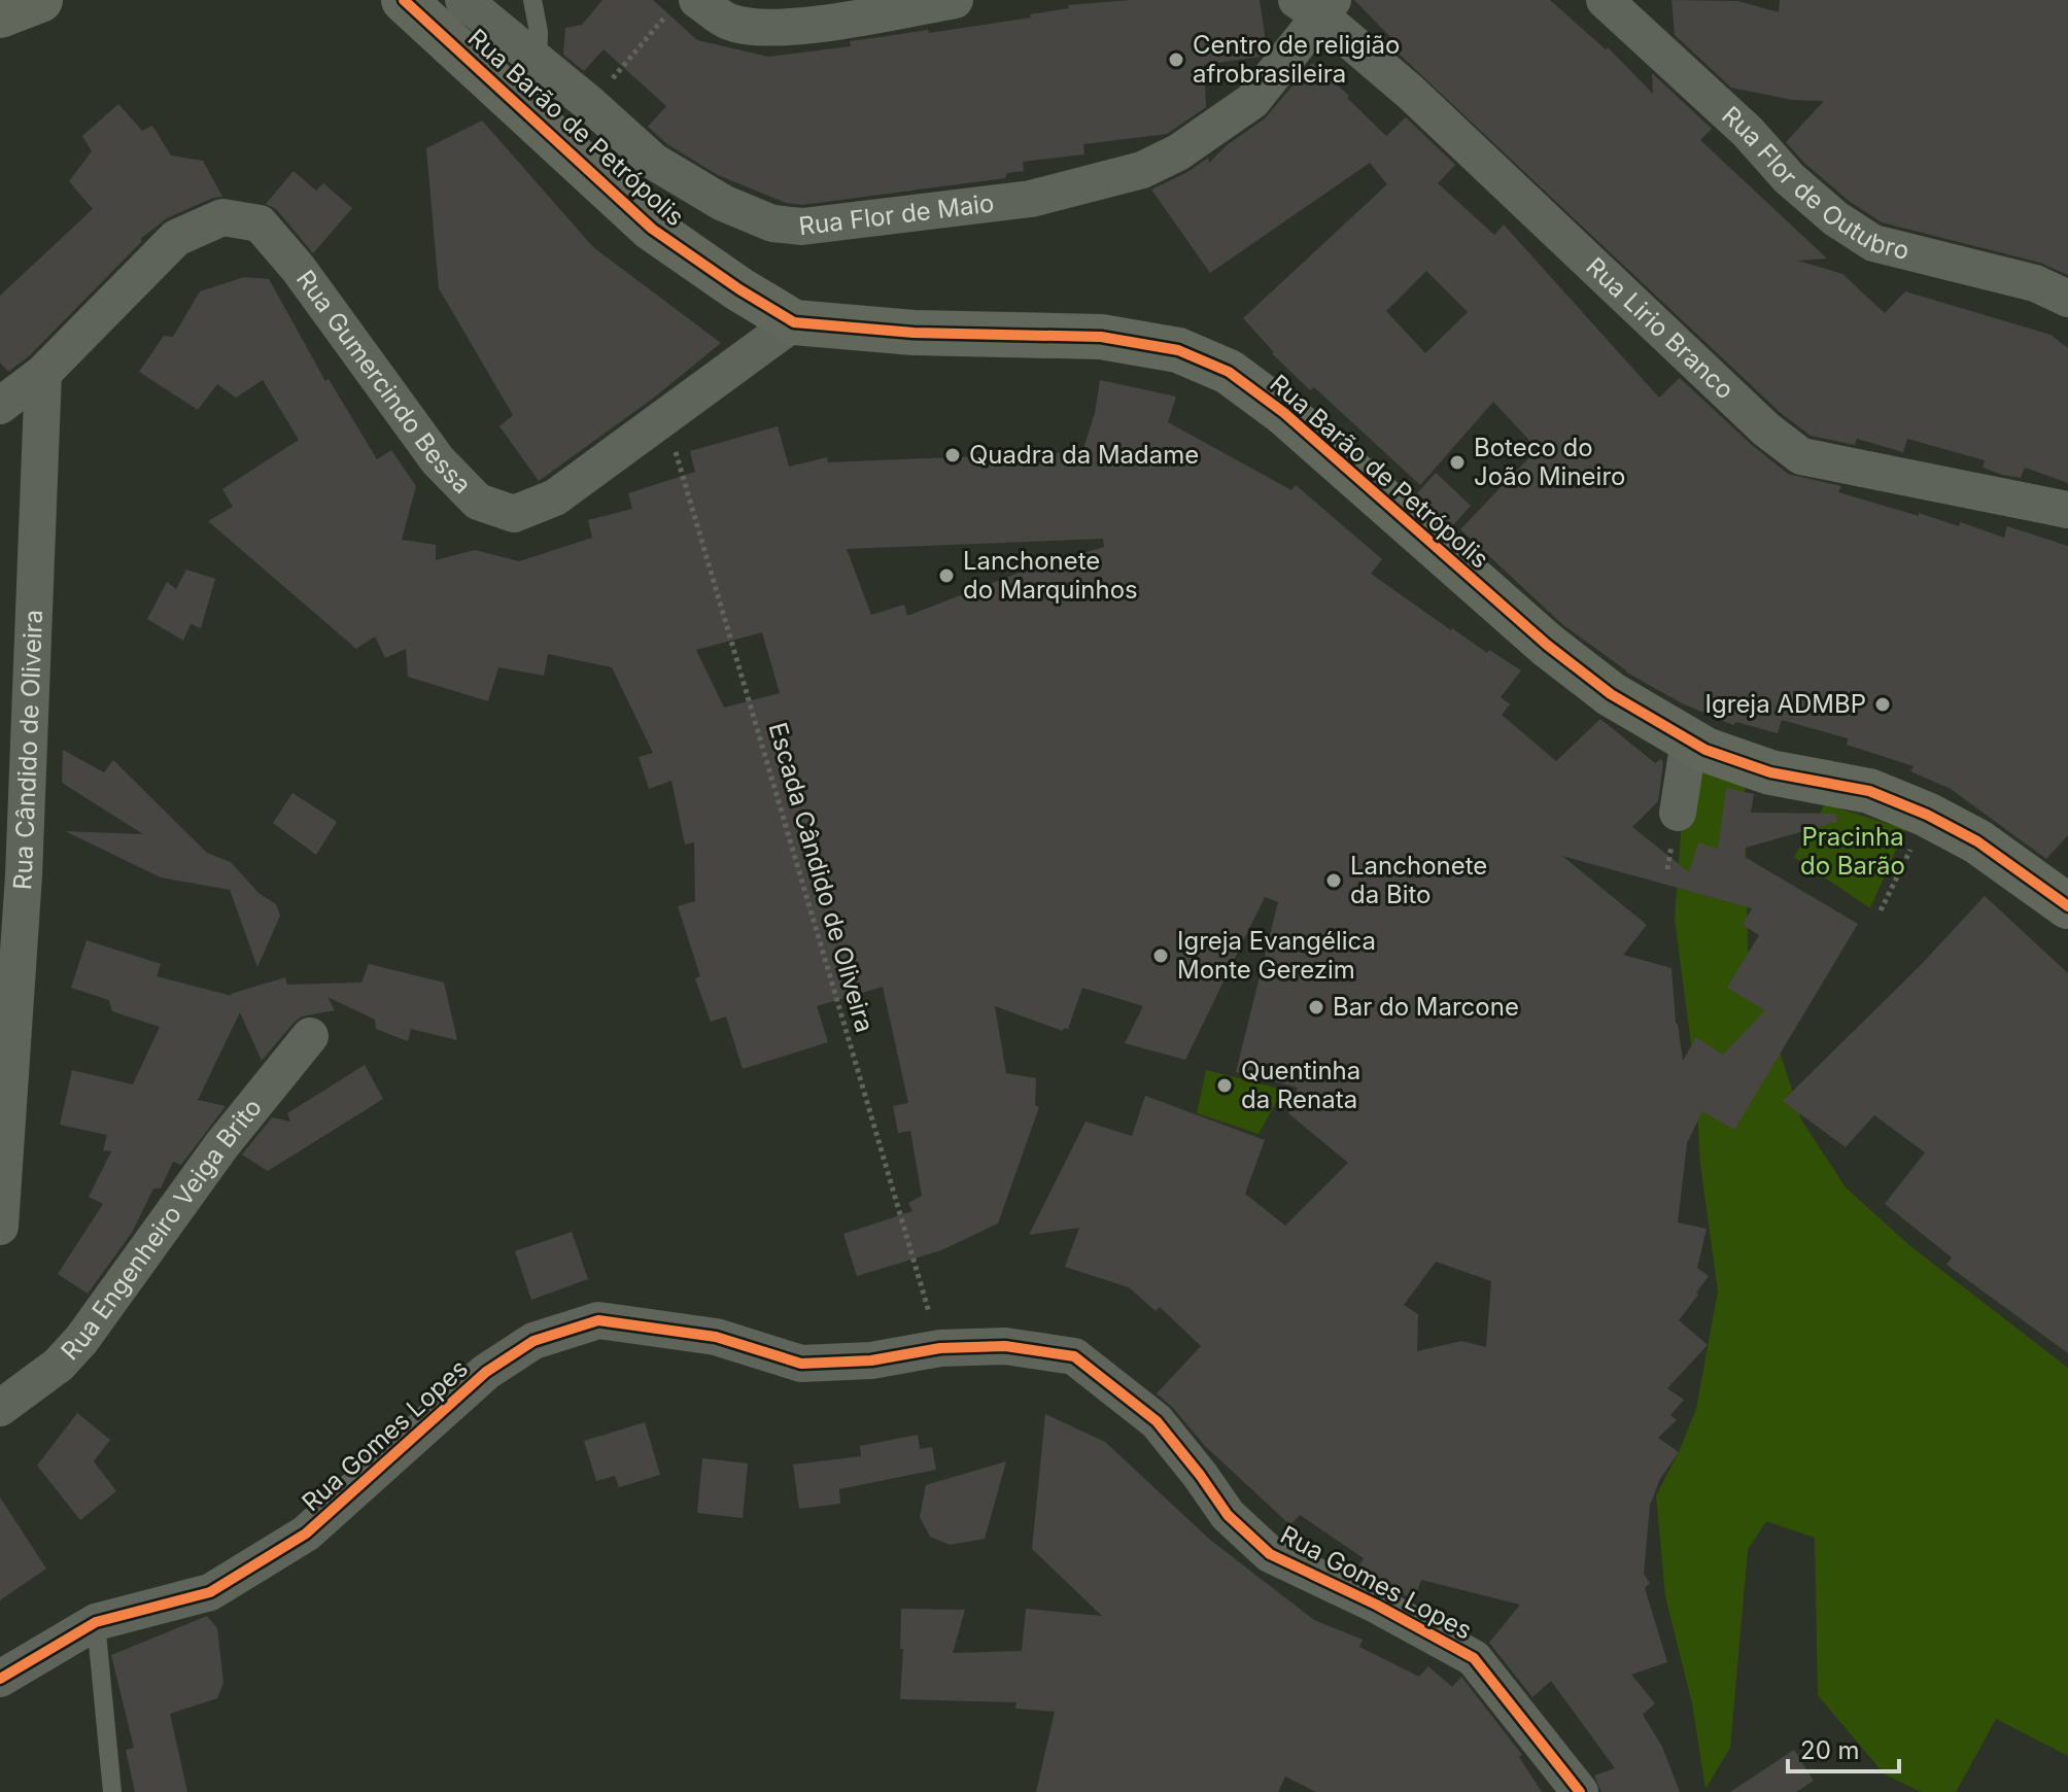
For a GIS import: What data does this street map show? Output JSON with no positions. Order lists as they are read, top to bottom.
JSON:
{
  "streets": {
    "street": [
      "Rua Barão de Petrópolis",
      "Rua Flor de Outubro",
      "Rua Flor de Maio",
      "Rua Lirio Branco",
      "Rua Gumercindo Bessa",
      "Rua Cândido de Oliveira",
      "Rua Engenheiro Veiga Brito",
      "Rua Gomes Lopes"
    ],
    "path": ["Escada Cândido de Oliveira"]
  },
  "crossings": [
    ["Rua Barão de Petrópolis", "Rua Gumercindo Bessa"],
    ["Rua Flor de Maio", "Rua Lirio Branco"],
    ["Rua Gumercindo Bessa", "Rua Cândido de Oliveira"],
    ["Rua Gumercindo Bessa", "Escada Cândido de Oliveira"],
    ["Escada Cândido de Oliveira", "Rua Gomes Lopes"]
  ],
  "parks": ["Pracinha do Barão"],
  "places": [
    "Centro de religião afrobrasileira",
    "Quadra da Madame",
    "Boteco do João Mineiro",
    "Lanchonete do Marquinhos",
    "Igreja ADMBP",
    "Lanchonete da Bito",
    "Igreja Evangélica Monte Gerezim",
    "Bar do Marcone",
    "Quentinha da Renata"
  ],
  "scale_bar": "20 m"
}
